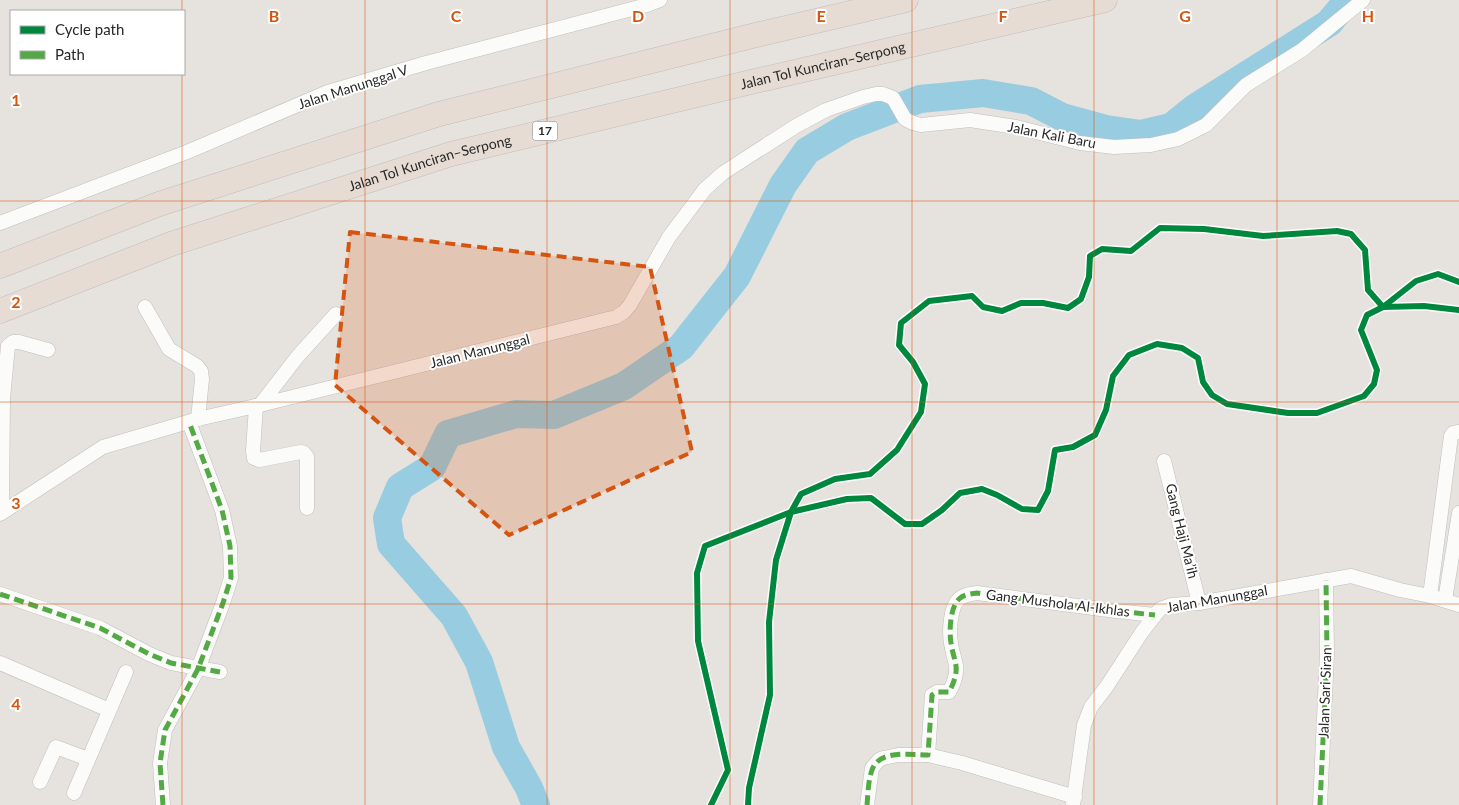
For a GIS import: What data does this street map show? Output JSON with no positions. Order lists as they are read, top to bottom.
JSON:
{
  "streets": {
    "highway": ["Jalan Tol Kunciran–Serpong", "17"],
    "street": [
      "Jalan Manunggal V",
      "Jalan Kali Baru",
      "Jalan Manunggal",
      "Gang Haji Ma’ih",
      "Gang Mushola Al-Ikhlas",
      "Jalan Sari Siran"
    ]
  },
  "crossings": [
    ["Jalan Kali Baru", "Jalan Manunggal"],
    ["Jalan Manunggal", "Gang Haji Ma’ih"],
    ["Jalan Manunggal", "Gang Mushola Al-Ikhlas"],
    ["Jalan Manunggal", "Jalan Sari Siran"]
  ],
  "legend": ["Cycle path", "Path"],
  "grid": {
    "columns": [
      "B",
      "C",
      "D",
      "E",
      "F",
      "G",
      "H"
    ],
    "rows": [
      "1",
      "2",
      "3",
      "4"
    ]
  }
}
